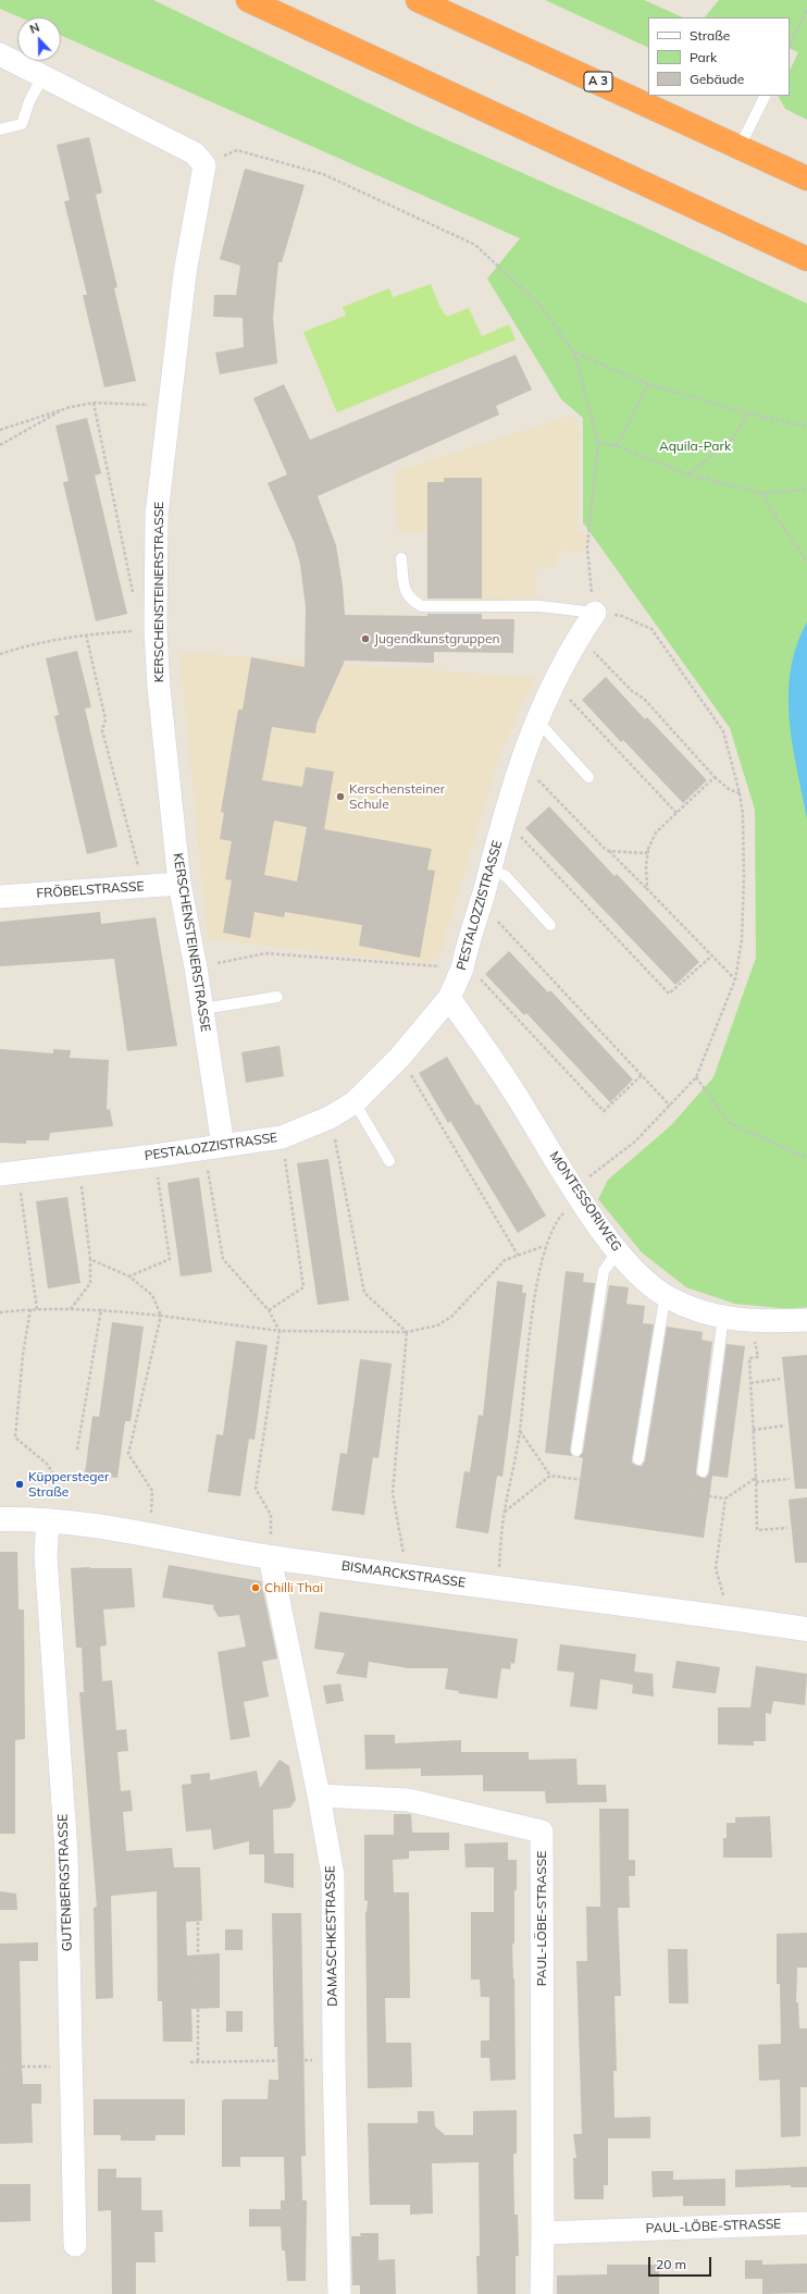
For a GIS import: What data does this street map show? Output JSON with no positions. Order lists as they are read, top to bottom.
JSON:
{
  "streets": {
    "highway": ["A 3"],
    "main road": ["BISMARCKSTRASSE"],
    "street": [
      "KERSCHENSTEINERSTRASSE",
      "FRÖBELSTRASSE",
      "PESTALOZZISTRASSE",
      "MONTESSORIWEG",
      "GUTENBERGSTRASSE",
      "PAUL-LÖBE-STRASSE",
      "DAMASCHKESTRASSE"
    ]
  },
  "crossings": [
    ["KERSCHENSTEINERSTRASSE", "FRÖBELSTRASSE"],
    ["KERSCHENSTEINERSTRASSE", "PESTALOZZISTRASSE"],
    ["PESTALOZZISTRASSE", "MONTESSORIWEG"],
    ["BISMARCKSTRASSE", "GUTENBERGSTRASSE"],
    ["BISMARCKSTRASSE", "DAMASCHKESTRASSE"],
    ["PAUL-LÖBE-STRASSE", "DAMASCHKESTRASSE"]
  ],
  "parks": ["Aquila-Park"],
  "places": [
    "Jugendkunstgruppen",
    "Kerschensteiner Schule",
    "Küppersteger Straße",
    "Chilli Thai"
  ],
  "legend": ["Straße", "Park", "Gebäude"],
  "scale_bar": "20 m",
  "north": "top"
}
